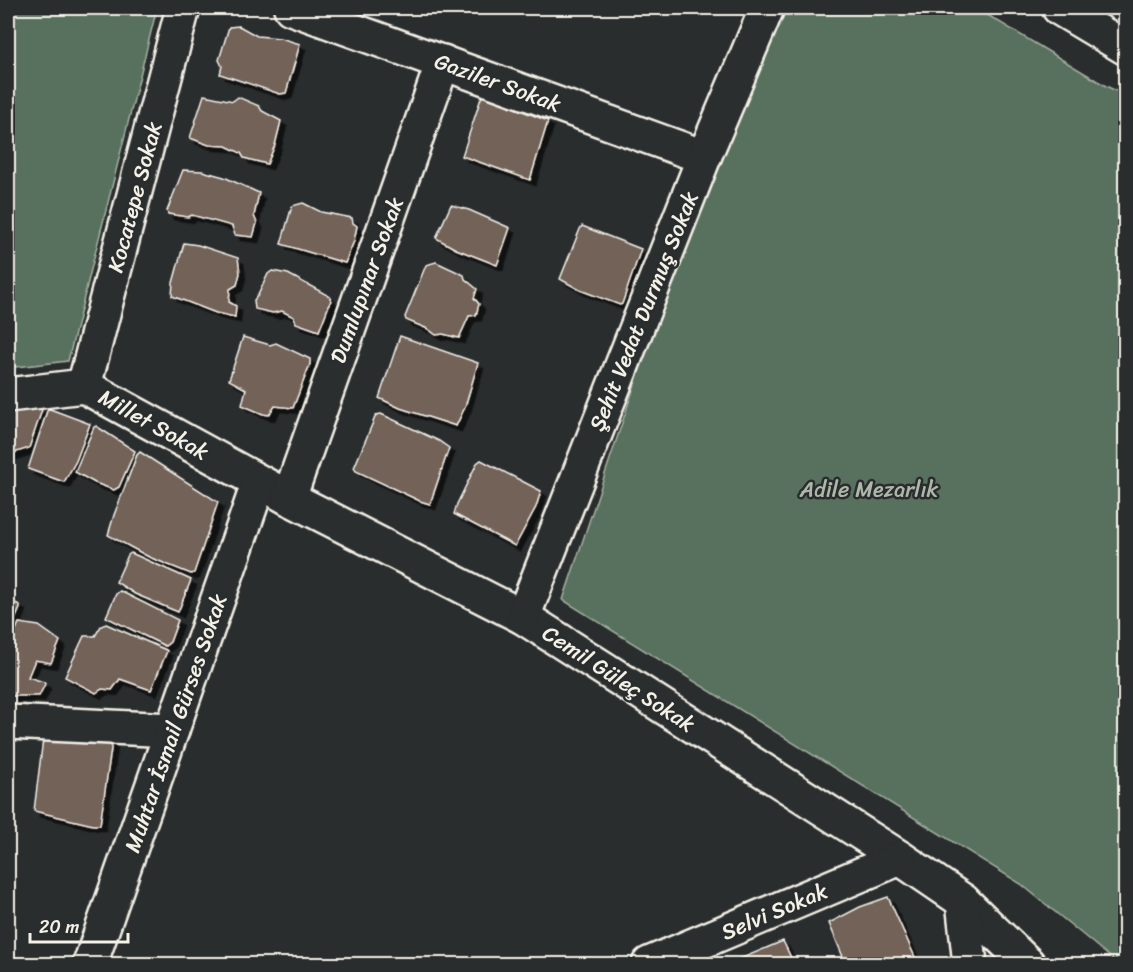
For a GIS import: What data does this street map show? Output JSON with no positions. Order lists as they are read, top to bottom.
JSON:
{
  "streets": {
    "street": [
      "Gaziler Sokak",
      "Kocatepe Sokak",
      "Dumlupınar Sokak",
      "Şehit Vedat Durmuş Sokak",
      "Millet Sokak",
      "Cemil Güleç Sokak",
      "Muhtar İsmail Gürses Sokak",
      "Selvi Sokak"
    ]
  },
  "crossings": [
    ["Gaziler Sokak", "Dumlupınar Sokak"],
    ["Gaziler Sokak", "Şehit Vedat Durmuş Sokak"],
    ["Kocatepe Sokak", "Millet Sokak"],
    ["Dumlupınar Sokak", "Cemil Güleç Sokak"],
    ["Şehit Vedat Durmuş Sokak", "Cemil Güleç Sokak"],
    ["Millet Sokak", "Cemil Güleç Sokak"],
    ["Millet Sokak", "Muhtar İsmail Gürses Sokak"],
    ["Cemil Güleç Sokak", "Muhtar İsmail Gürses Sokak"],
    ["Cemil Güleç Sokak", "Selvi Sokak"]
  ],
  "parks": ["Adile Mezarlık"],
  "scale_bar": "20 m"
}
